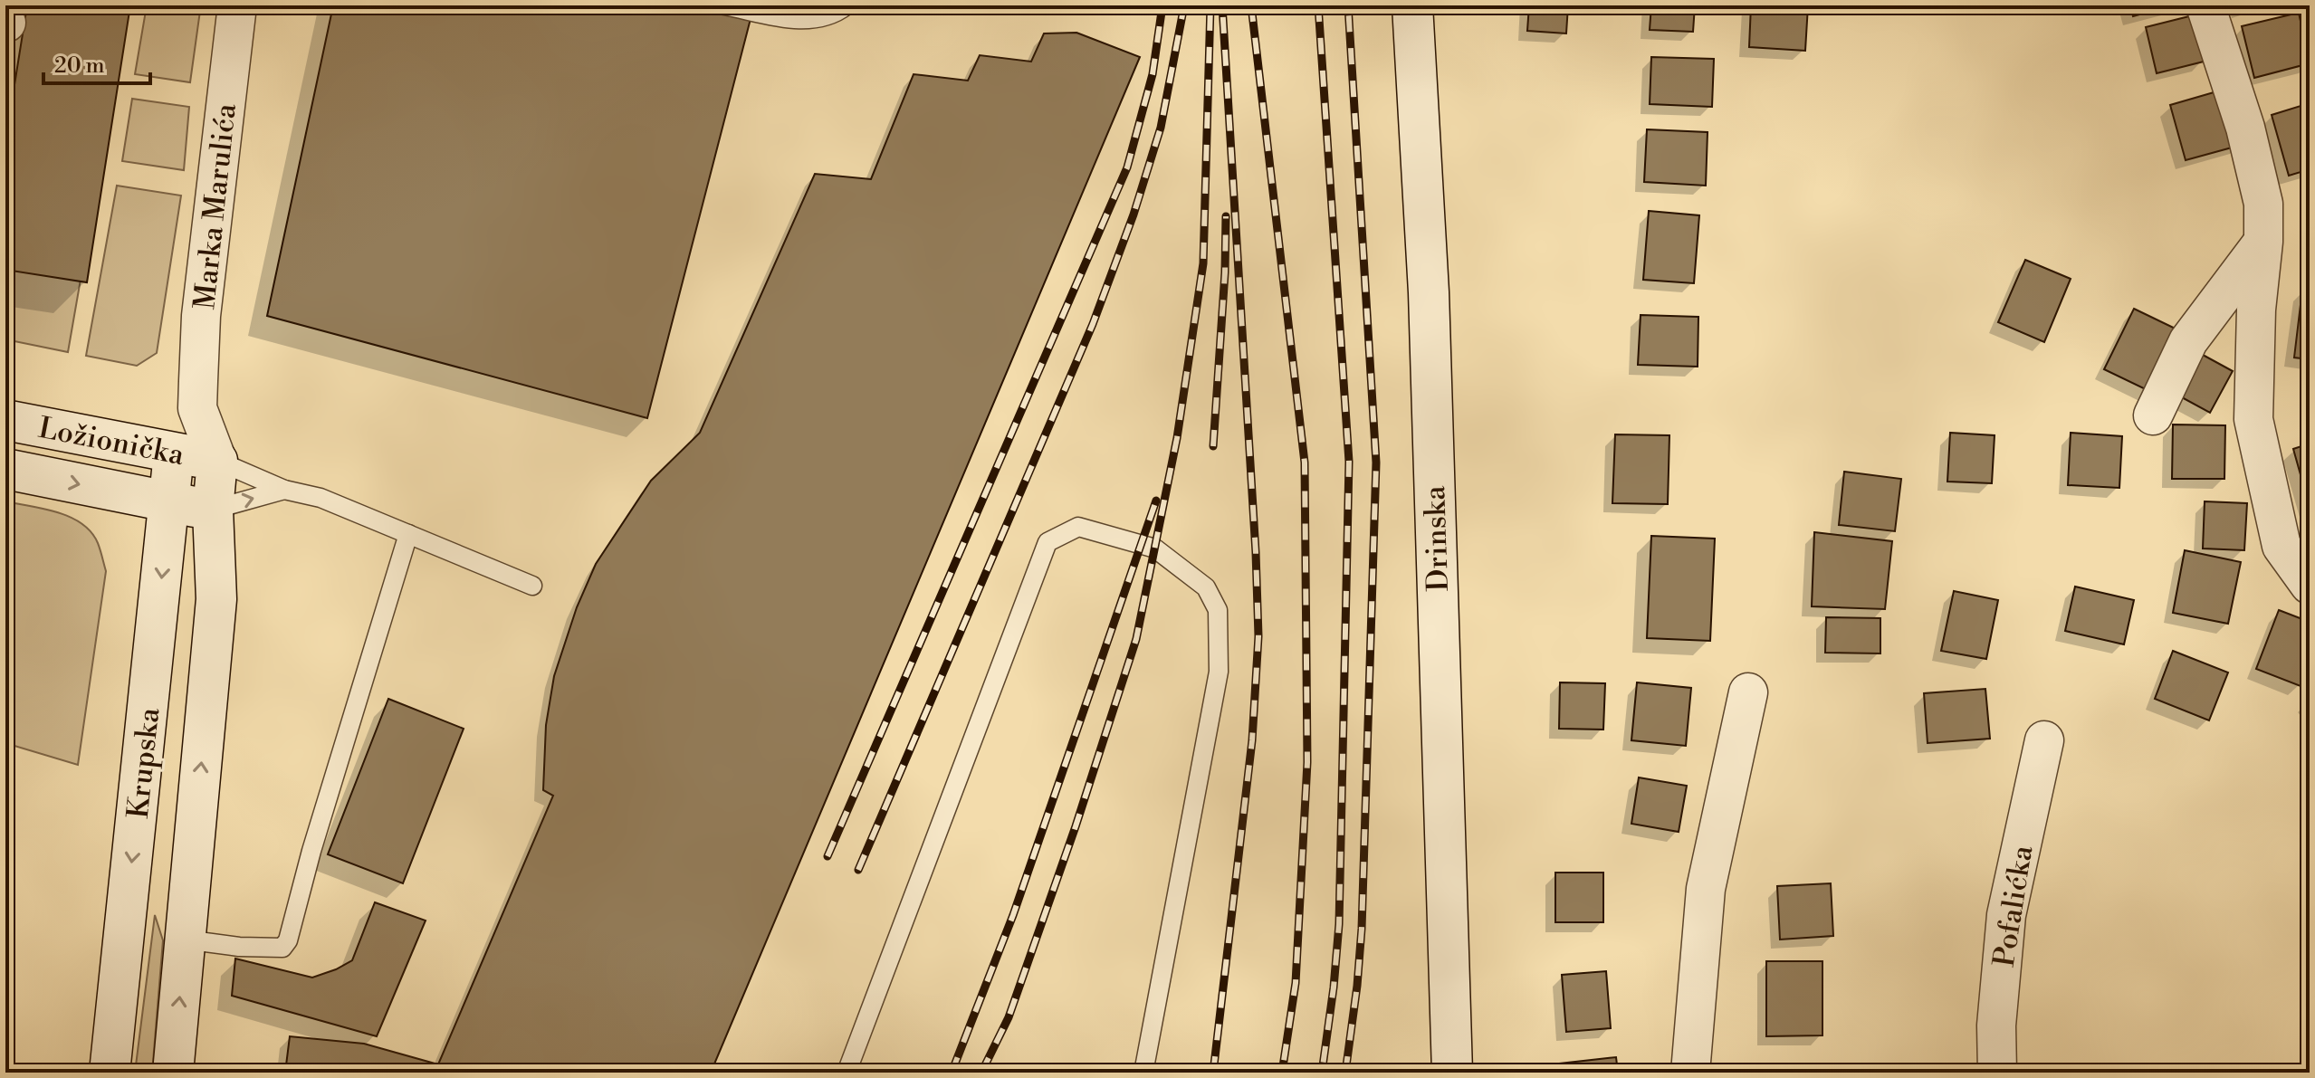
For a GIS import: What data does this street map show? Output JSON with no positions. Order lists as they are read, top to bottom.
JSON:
{
  "streets": {
    "street": [
      "Marka Marulića",
      "Ložionička",
      "Drinska",
      "Krupska",
      "Pofalićka"
    ]
  },
  "crossings": [
    ["Marka Marulića", "Ložionička"],
    ["Marka Marulića", "Krupska"],
    ["Ložionička", "Krupska"]
  ],
  "scale_bar": "20 m"
}
